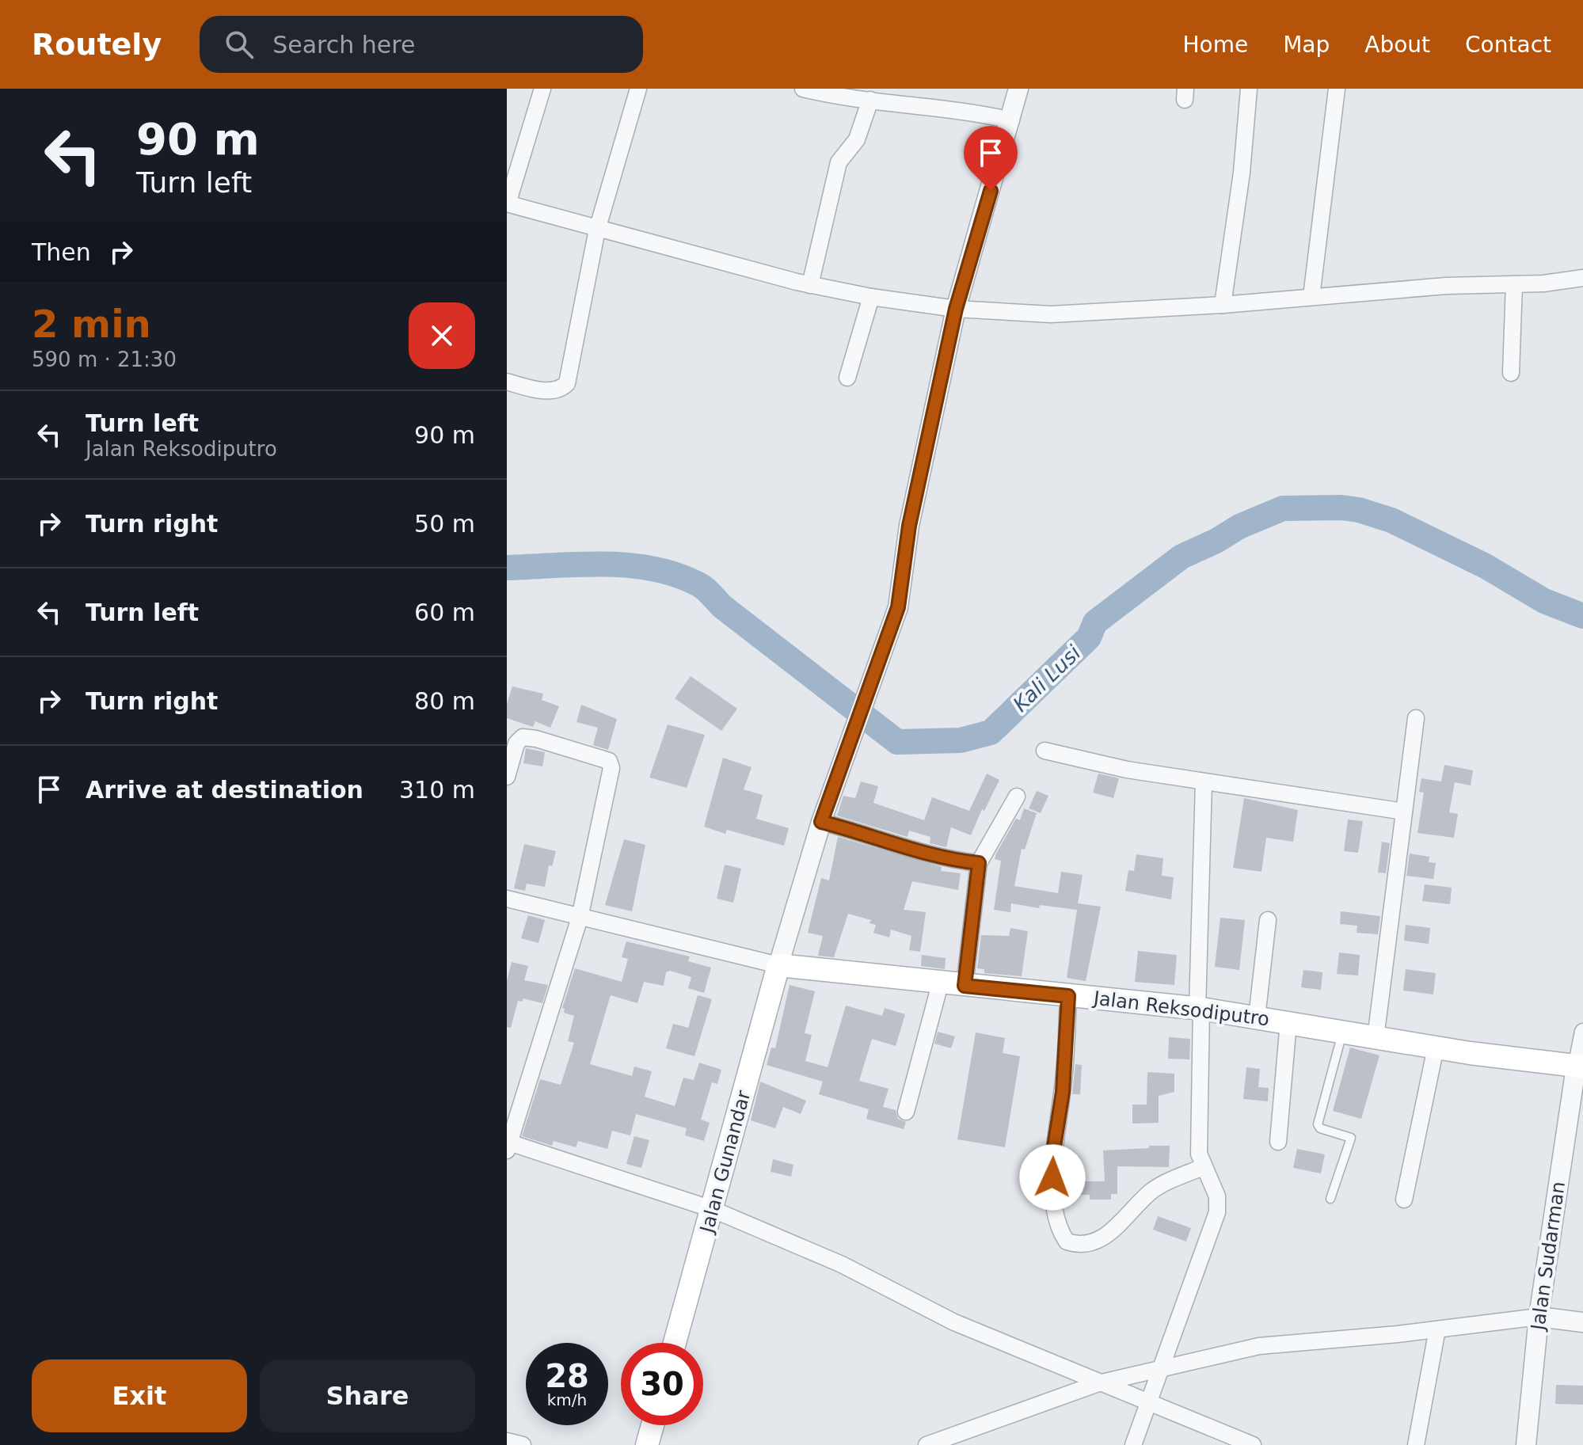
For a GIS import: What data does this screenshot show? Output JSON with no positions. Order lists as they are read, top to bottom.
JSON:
{
  "streets": {
    "main road": ["Jalan Reksodiputro", "Jalan Gunandar"],
    "street": ["Jalan Sudarman"]
  },
  "crossings": [
    ["Jalan Reksodiputro", "Jalan Gunandar"],
    ["Jalan Reksodiputro", "Jalan Sudarman"]
  ],
  "water": ["Kali Lusi"],
  "page": {
    "header": "Routely",
    "search": "Search here",
    "nav": [
      "Home",
      "Map",
      "About",
      "Contact"
    ],
    "turn": ["90 m", "Turn left"],
    "then": "Then",
    "heading": ["2 min", "590 m · 21:30"],
    "list": [
      {
        "name": "Turn left",
        "note": "Jalan Reksodiputro",
        "value": "90 m"
      },
      {
        "name": "Turn right",
        "value": "50 m"
      },
      {
        "name": "Turn left",
        "value": "60 m"
      },
      {
        "name": "Turn right",
        "value": "80 m"
      },
      {
        "name": "Arrive at destination",
        "value": "310 m"
      }
    ],
    "speed": "28 km/h",
    "limit": "30",
    "buttons": ["Exit", "Share"]
  }
}
